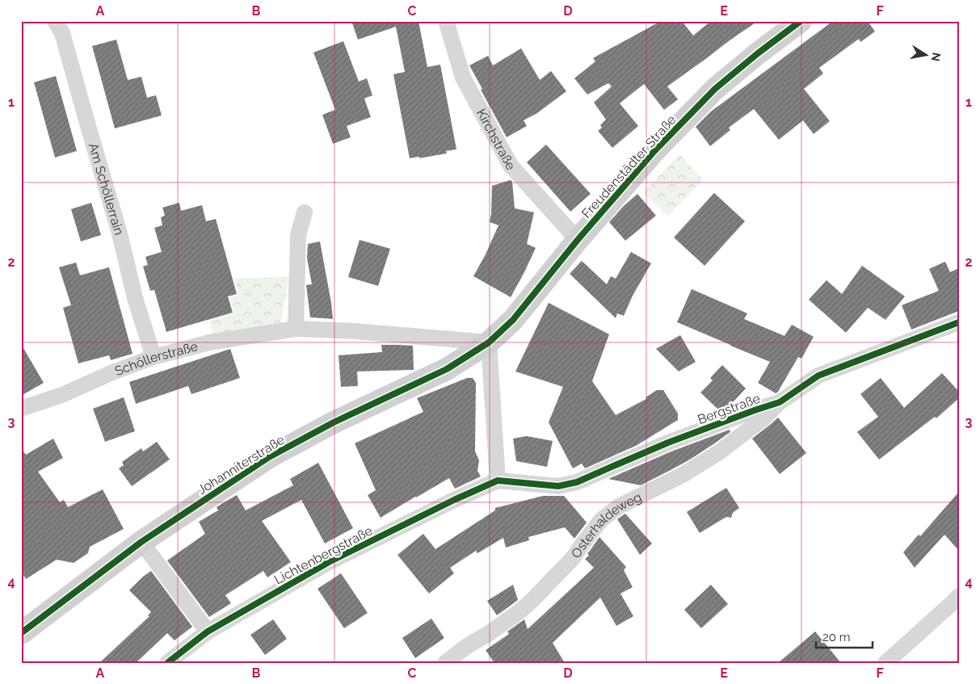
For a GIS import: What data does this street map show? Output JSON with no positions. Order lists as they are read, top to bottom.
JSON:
{
  "streets": {
    "street": [
      "Kirchstraße",
      "Freudenstädter Straße",
      "Am Schöllerrain",
      "Schöllerstraße",
      "Bergstraße",
      "Johanniterstraße",
      "Osterhaldeweg",
      "Lichtenbergstraße"
    ]
  },
  "crossings": [
    ["Kirchstraße", "Freudenstädter Straße"],
    ["Freudenstädter Straße", "Schöllerstraße"],
    ["Freudenstädter Straße", "Johanniterstraße"],
    ["Am Schöllerrain", "Schöllerstraße"],
    ["Schöllerstraße", "Johanniterstraße"],
    ["Bergstraße", "Osterhaldeweg"],
    ["Bergstraße", "Lichtenbergstraße"]
  ],
  "scale_bar": "20 m",
  "north": "right",
  "grid": {
    "columns": [
      "A",
      "B",
      "C",
      "D",
      "E",
      "F"
    ],
    "rows": [
      "1",
      "2",
      "3",
      "4"
    ]
  }
}
